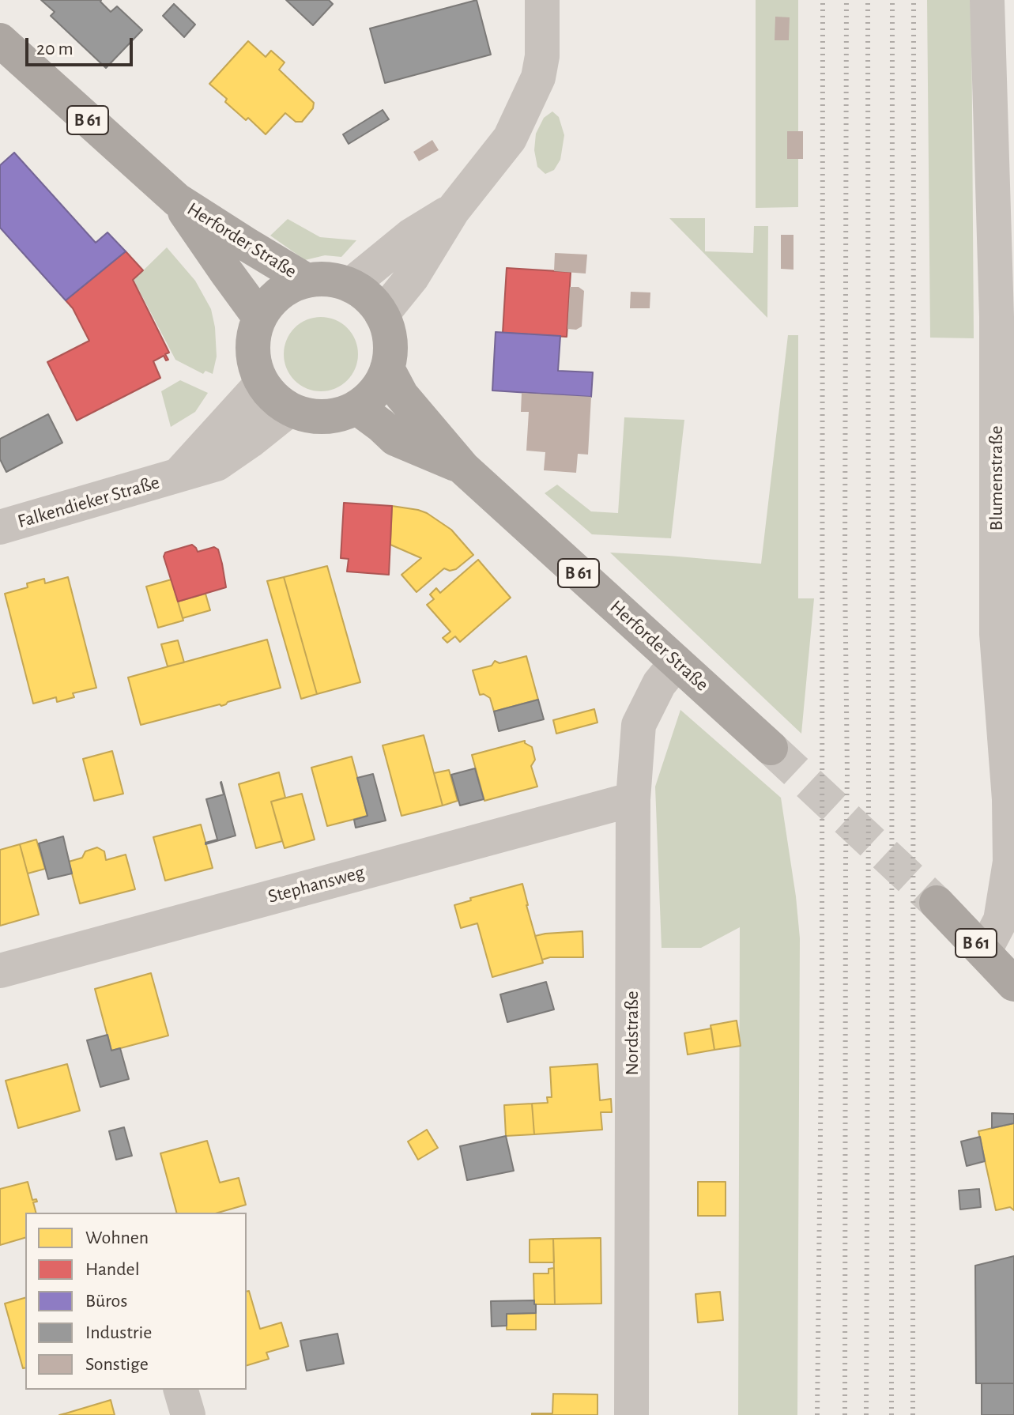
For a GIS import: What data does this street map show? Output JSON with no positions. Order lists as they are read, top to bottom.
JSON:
{
  "streets": {
    "main road": ["B 61", "Herforder Straße"],
    "street": [
      "Blumenstraße",
      "Falkendieker Straße",
      "Stephansweg",
      "Nordstraße"
    ]
  },
  "crossings": [
    ["B 61", "Blumenstraße"],
    ["Herforder Straße", "Falkendieker Straße"],
    ["Herforder Straße", "Nordstraße"],
    ["Stephansweg", "Nordstraße"]
  ],
  "legend": [
    "Wohnen",
    "Handel",
    "Büros",
    "Industrie",
    "Sonstige"
  ],
  "scale_bar": "20 m"
}
